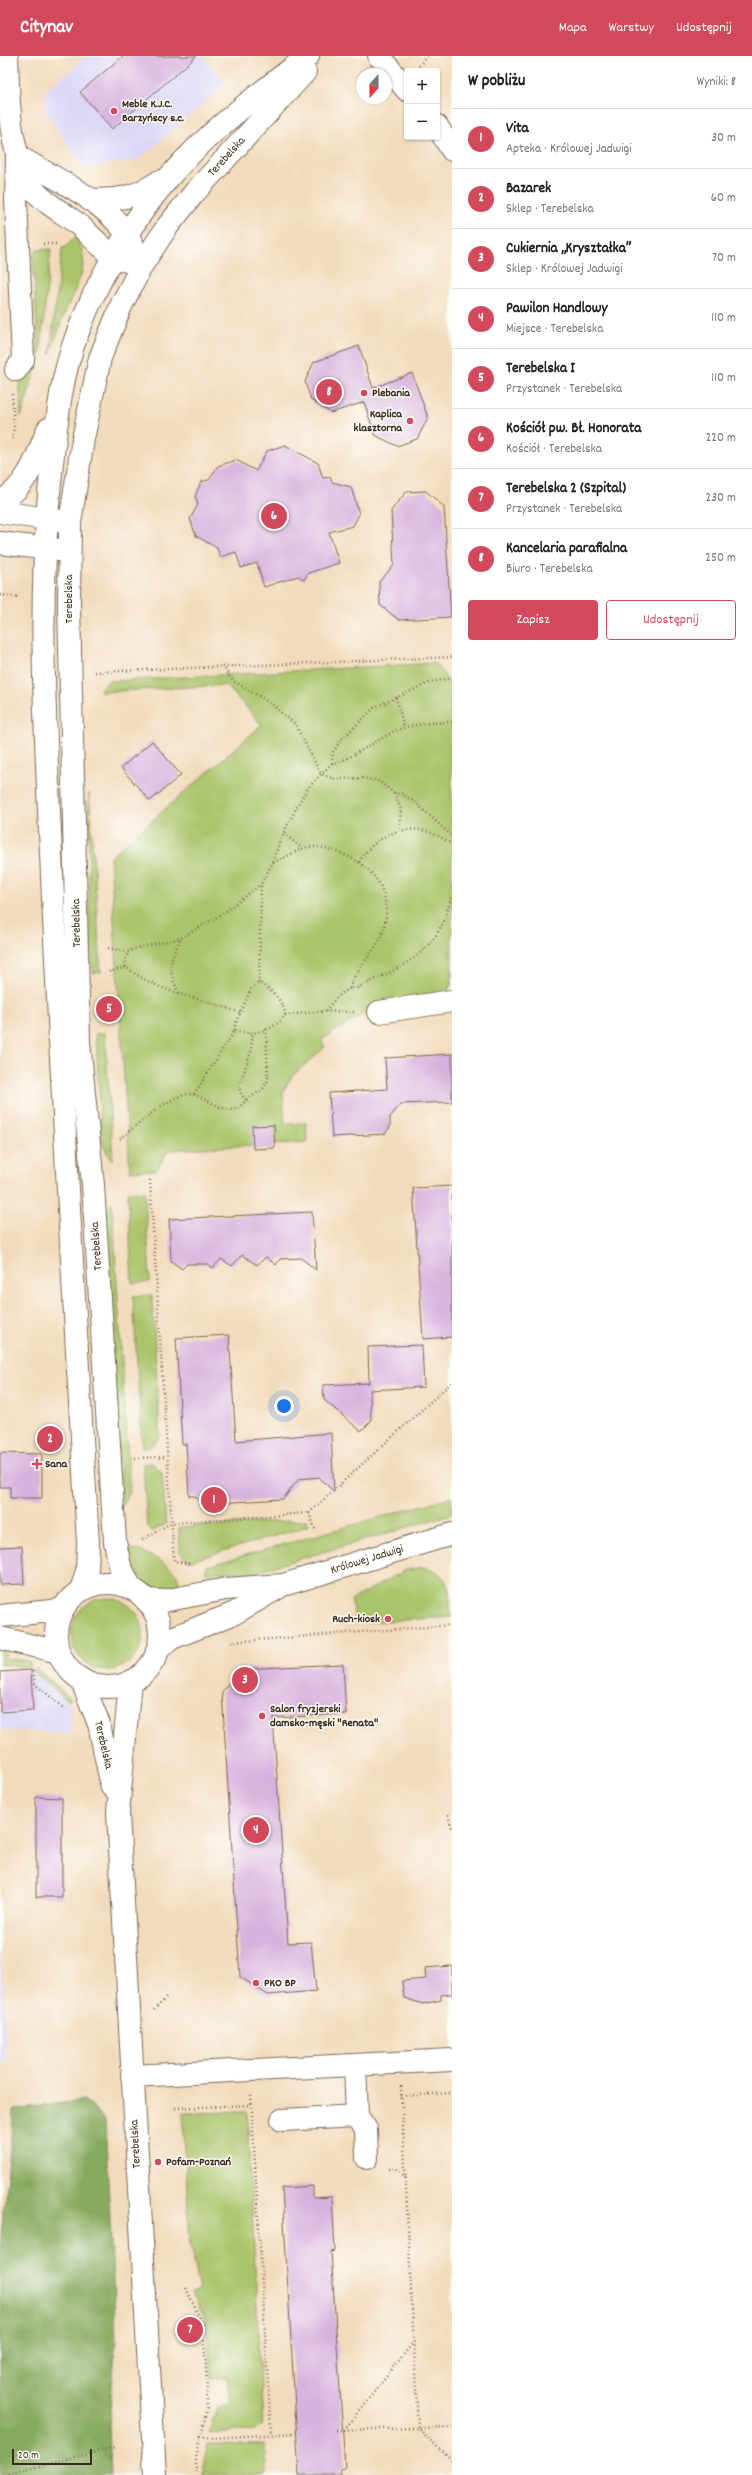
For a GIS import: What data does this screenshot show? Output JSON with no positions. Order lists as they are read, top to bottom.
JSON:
{
  "streets": {
    "street": ["Terebelska", "Królowej Jadwigi"]
  },
  "crossings": [
    ["Terebelska", "Królowej Jadwigi"]
  ],
  "places": {
    "other": [
      "Meble K.J.C. Barzyńscy s.c.",
      "Plebania",
      "Kaplica klasztorna",
      "Ruch-kiosk",
      "Salon fryzjerski damsko-męski \"Renata\"",
      "PKO BP",
      "Pofam-Poznań"
    ],
    "health": ["Sana"]
  },
  "scale_bar": "20 m",
  "north": "bottom",
  "page": {
    "header": "Citynav",
    "nav": ["Mapa", "Warstwy", "Udostępnij"],
    "heading": ["W pobliżu", "Wyniki: 8"],
    "map_buttons": ["+", "−"],
    "list": [
      {
        "mark": "1",
        "name": "Vita",
        "note": "Apteka · Królowej Jadwigi",
        "value": "30 m"
      },
      {
        "mark": "2",
        "name": "Bazarek",
        "note": "Sklep · Terebelska",
        "value": "60 m"
      },
      {
        "mark": "3",
        "name": "Cukiernia „Kryształka”",
        "note": "Sklep · Królowej Jadwigi",
        "value": "70 m"
      },
      {
        "mark": "4",
        "name": "Pawilon Handlowy",
        "note": "Miejsce · Terebelska",
        "value": "110 m"
      },
      {
        "mark": "5",
        "name": "Terebelska I",
        "note": "Przystanek · Terebelska",
        "value": "110 m"
      },
      {
        "mark": "6",
        "name": "Kościół pw. Bł. Honorata",
        "note": "Kościół · Terebelska",
        "value": "220 m"
      },
      {
        "mark": "7",
        "name": "Terebelska 2 (Szpital)",
        "note": "Przystanek · Terebelska",
        "value": "230 m"
      },
      {
        "mark": "8",
        "name": "Kancelaria parafialna",
        "note": "Biuro · Terebelska",
        "value": "250 m"
      }
    ],
    "pins": [
      "8",
      "6",
      "5",
      "2",
      "1",
      "3",
      "4",
      "7"
    ],
    "buttons": ["Zapisz", "Udostępnij"],
    "scale": "20 m"
  }
}
